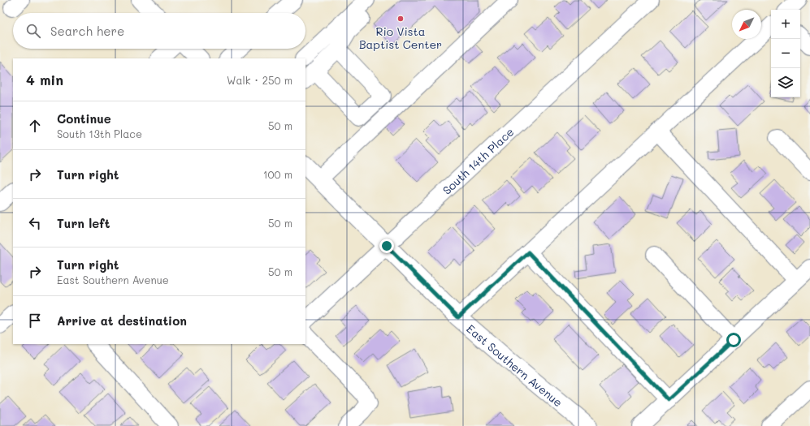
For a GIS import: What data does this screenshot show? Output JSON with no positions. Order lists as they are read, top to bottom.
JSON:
{
  "streets": {
    "main road": ["East Southern Avenue"],
    "street": ["South 14th Place"]
  },
  "crossings": [
    ["South 14th Place", "East Southern Avenue"]
  ],
  "places": ["Rio Vista Baptist Center"],
  "north": "bottom left",
  "page": {
    "map_buttons": ["+", "−"],
    "search": "Search here",
    "heading": ["4 min", "Walk · 250 m"],
    "list": [
      ["Continue", "South 13th Place", "50 m"],
      ["Turn right", "100 m"],
      ["Turn left", "50 m"],
      ["Turn right", "East Southern Avenue", "50 m"],
      "Arrive at destination"
    ]
  }
}
